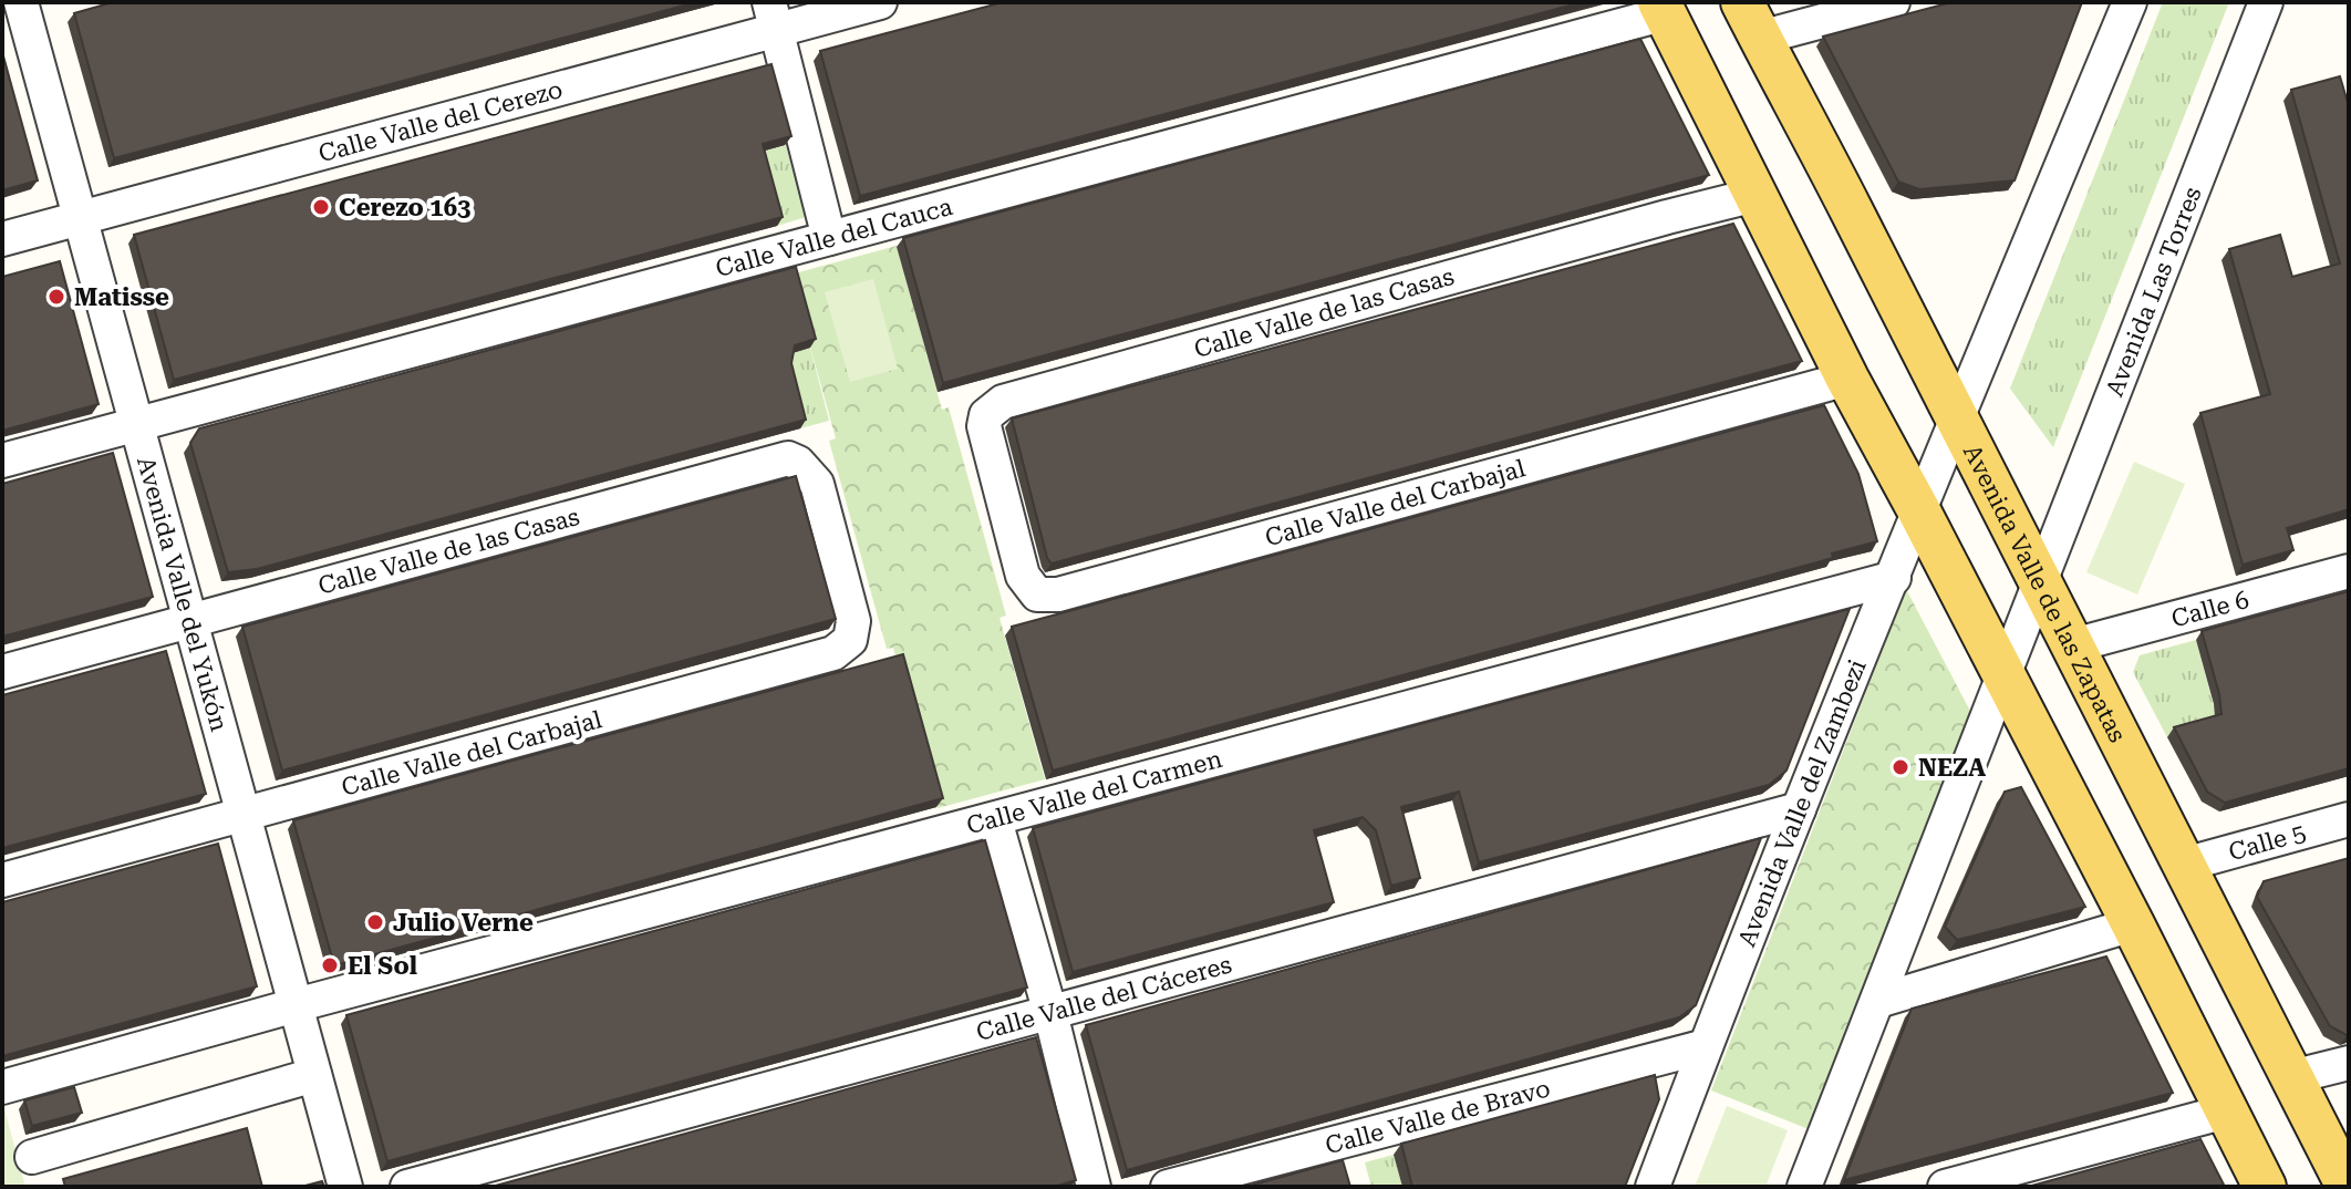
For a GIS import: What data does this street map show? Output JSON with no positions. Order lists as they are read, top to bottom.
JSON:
{
  "streets": {
    "main road": ["Avenida Valle de las Zapatas"],
    "street": [
      "Calle Valle del Cerezo",
      "Calle Valle del Cauca",
      "Avenida Las Torres",
      "Calle Valle de las Casas",
      "Calle Valle del Carbajal",
      "Avenida Valle del Yukón",
      "Calle 6",
      "Calle Valle del Carmen",
      "Avenida Valle del Zambezi",
      "Calle 5",
      "Calle Valle del Cáceres",
      "Calle Valle de Bravo"
    ]
  },
  "crossings": [
    ["Calle Valle del Cerezo", "Avenida Valle del Yukón"],
    ["Calle Valle del Cauca", "Avenida Valle del Yukón"],
    ["Avenida Las Torres", "Avenida Valle de las Zapatas"],
    ["Calle Valle de las Casas", "Calle Valle del Carbajal"],
    ["Calle Valle de las Casas", "Avenida Valle del Yukón"],
    ["Calle Valle del Carbajal", "Avenida Valle del Yukón"],
    ["Avenida Valle del Yukón", "Calle Valle del Carmen"],
    ["Avenida Valle de las Zapatas", "Calle 6"],
    ["Avenida Valle de las Zapatas", "Avenida Valle del Zambezi"],
    ["Avenida Valle de las Zapatas", "Calle 5"],
    ["Calle Valle del Carmen", "Avenida Valle del Zambezi"],
    ["Avenida Valle del Zambezi", "Calle Valle del Cáceres"],
    ["Avenida Valle del Zambezi", "Calle Valle de Bravo"]
  ],
  "places": [
    "Cerezo 163",
    "Matisse",
    "NEZA",
    "Julio Verne",
    "El Sol"
  ]
}
